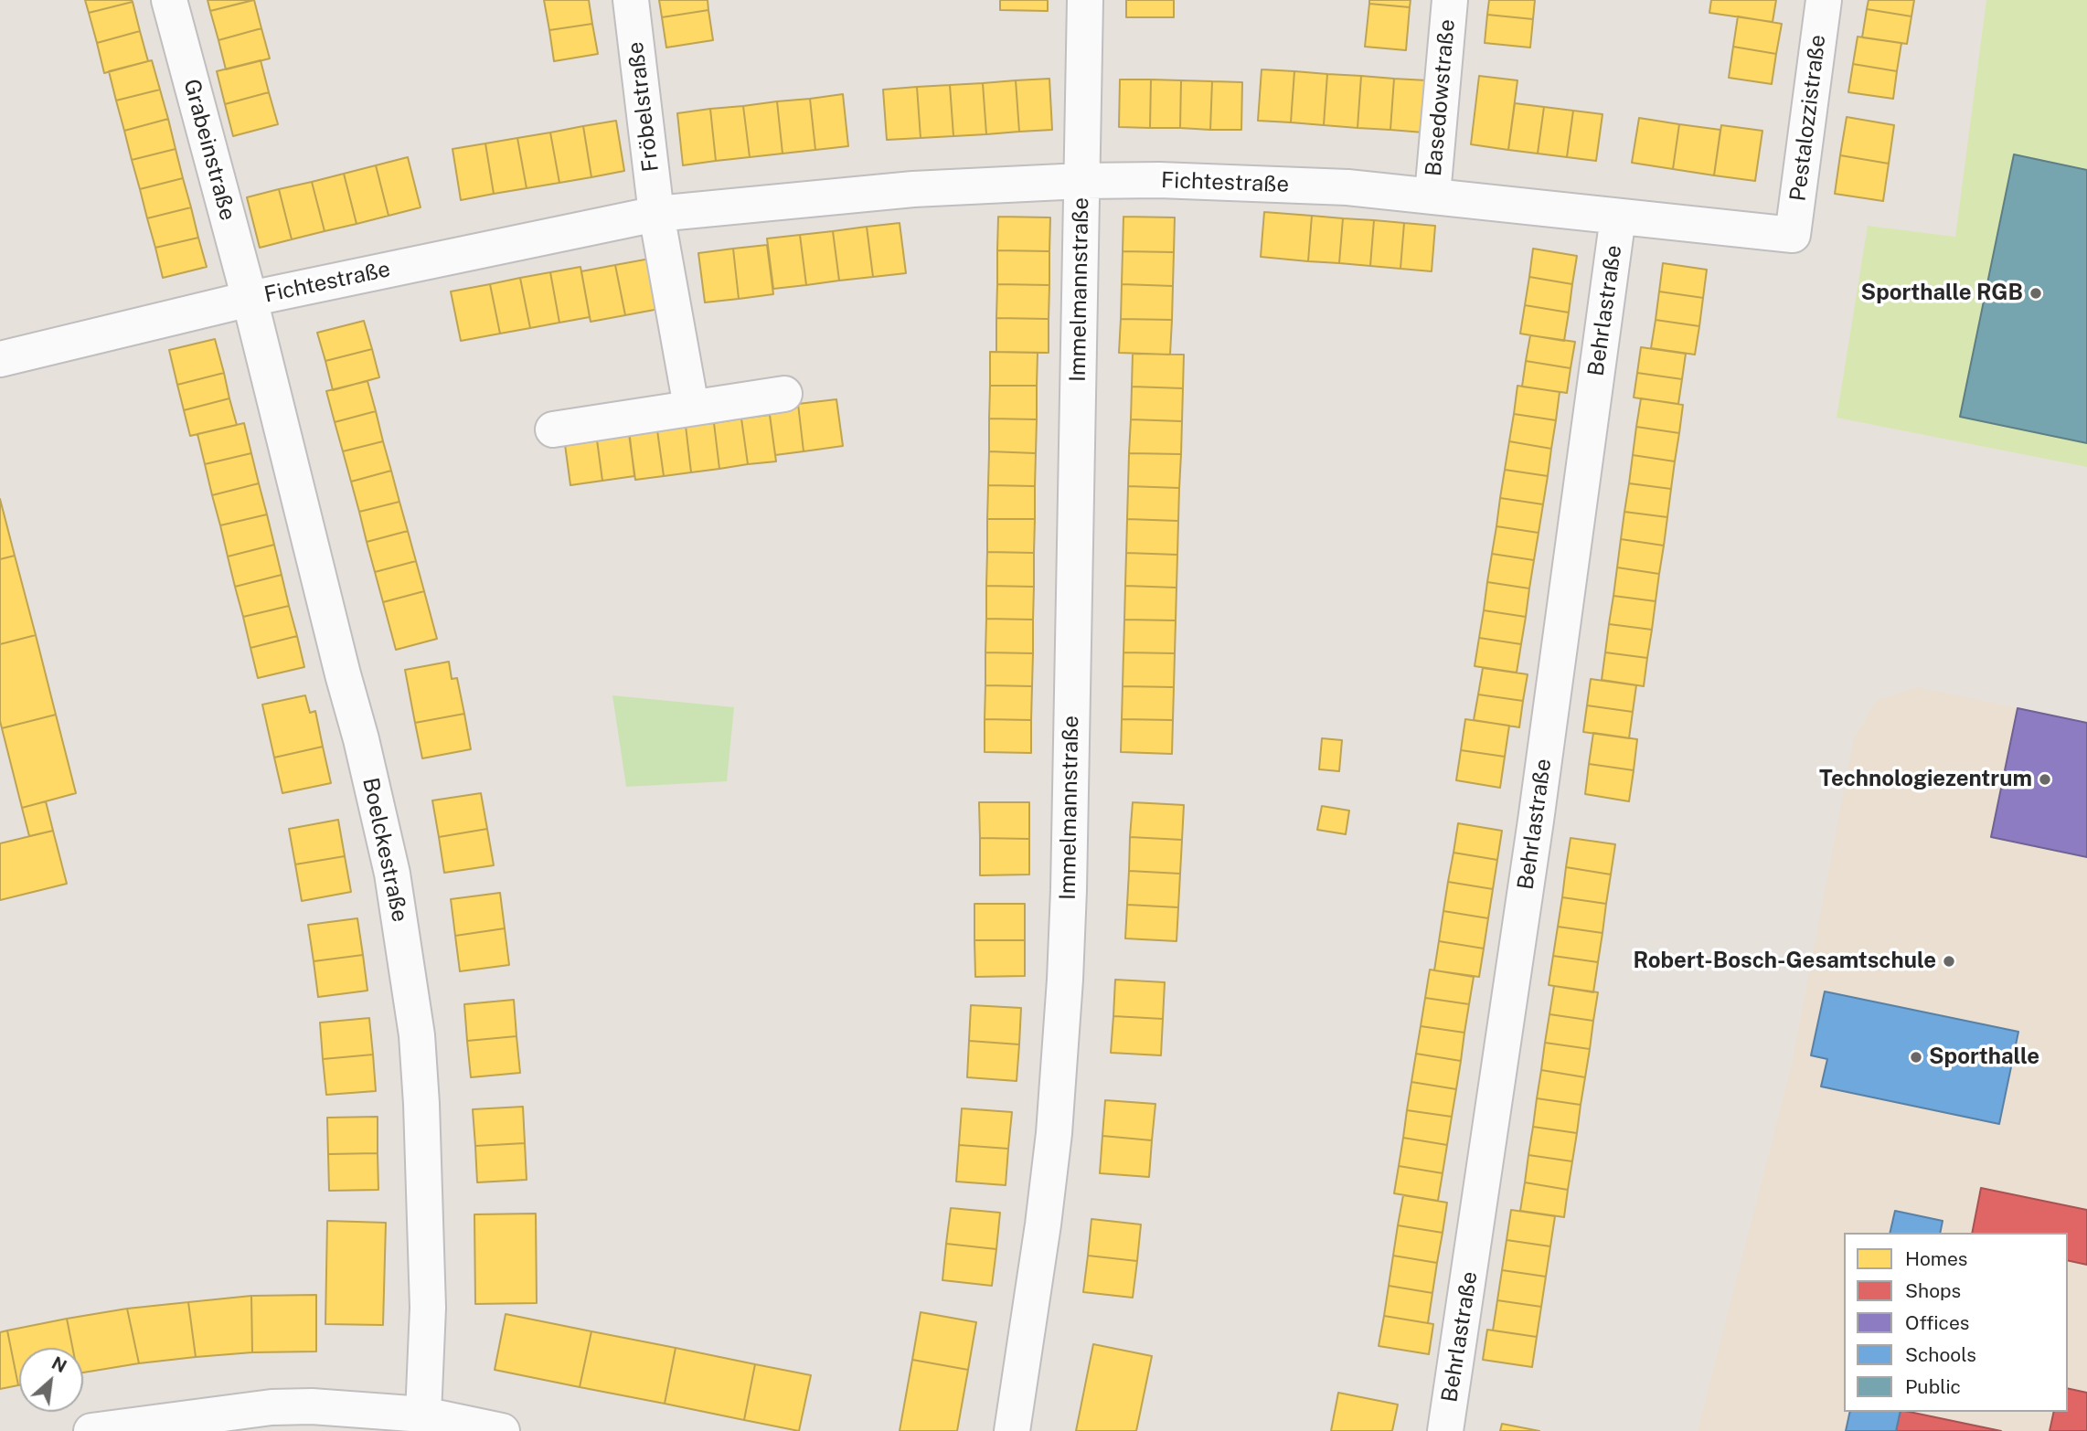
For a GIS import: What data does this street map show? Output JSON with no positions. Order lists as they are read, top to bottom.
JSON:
{
  "streets": {
    "street": [
      "Basedowstraße",
      "Fröbelstraße",
      "Pestalozzistraße",
      "Grabeinstraße",
      "Fichtestraße",
      "Immelmannstraße",
      "Behrlastraße",
      "Boelckestraße"
    ]
  },
  "crossings": [
    ["Basedowstraße", "Fichtestraße"],
    ["Fröbelstraße", "Fichtestraße"],
    ["Pestalozzistraße", "Fichtestraße"],
    ["Grabeinstraße", "Fichtestraße"],
    ["Grabeinstraße", "Boelckestraße"],
    ["Fichtestraße", "Immelmannstraße"],
    ["Fichtestraße", "Behrlastraße"],
    ["Fichtestraße", "Boelckestraße"]
  ],
  "places": [
    "Sporthalle RGB",
    "Technologiezentrum",
    "Robert-Bosch-Gesamtschule",
    "Sporthalle"
  ],
  "legend": [
    "Homes",
    "Shops",
    "Offices",
    "Schools",
    "Public"
  ],
  "north": "top right"
}
